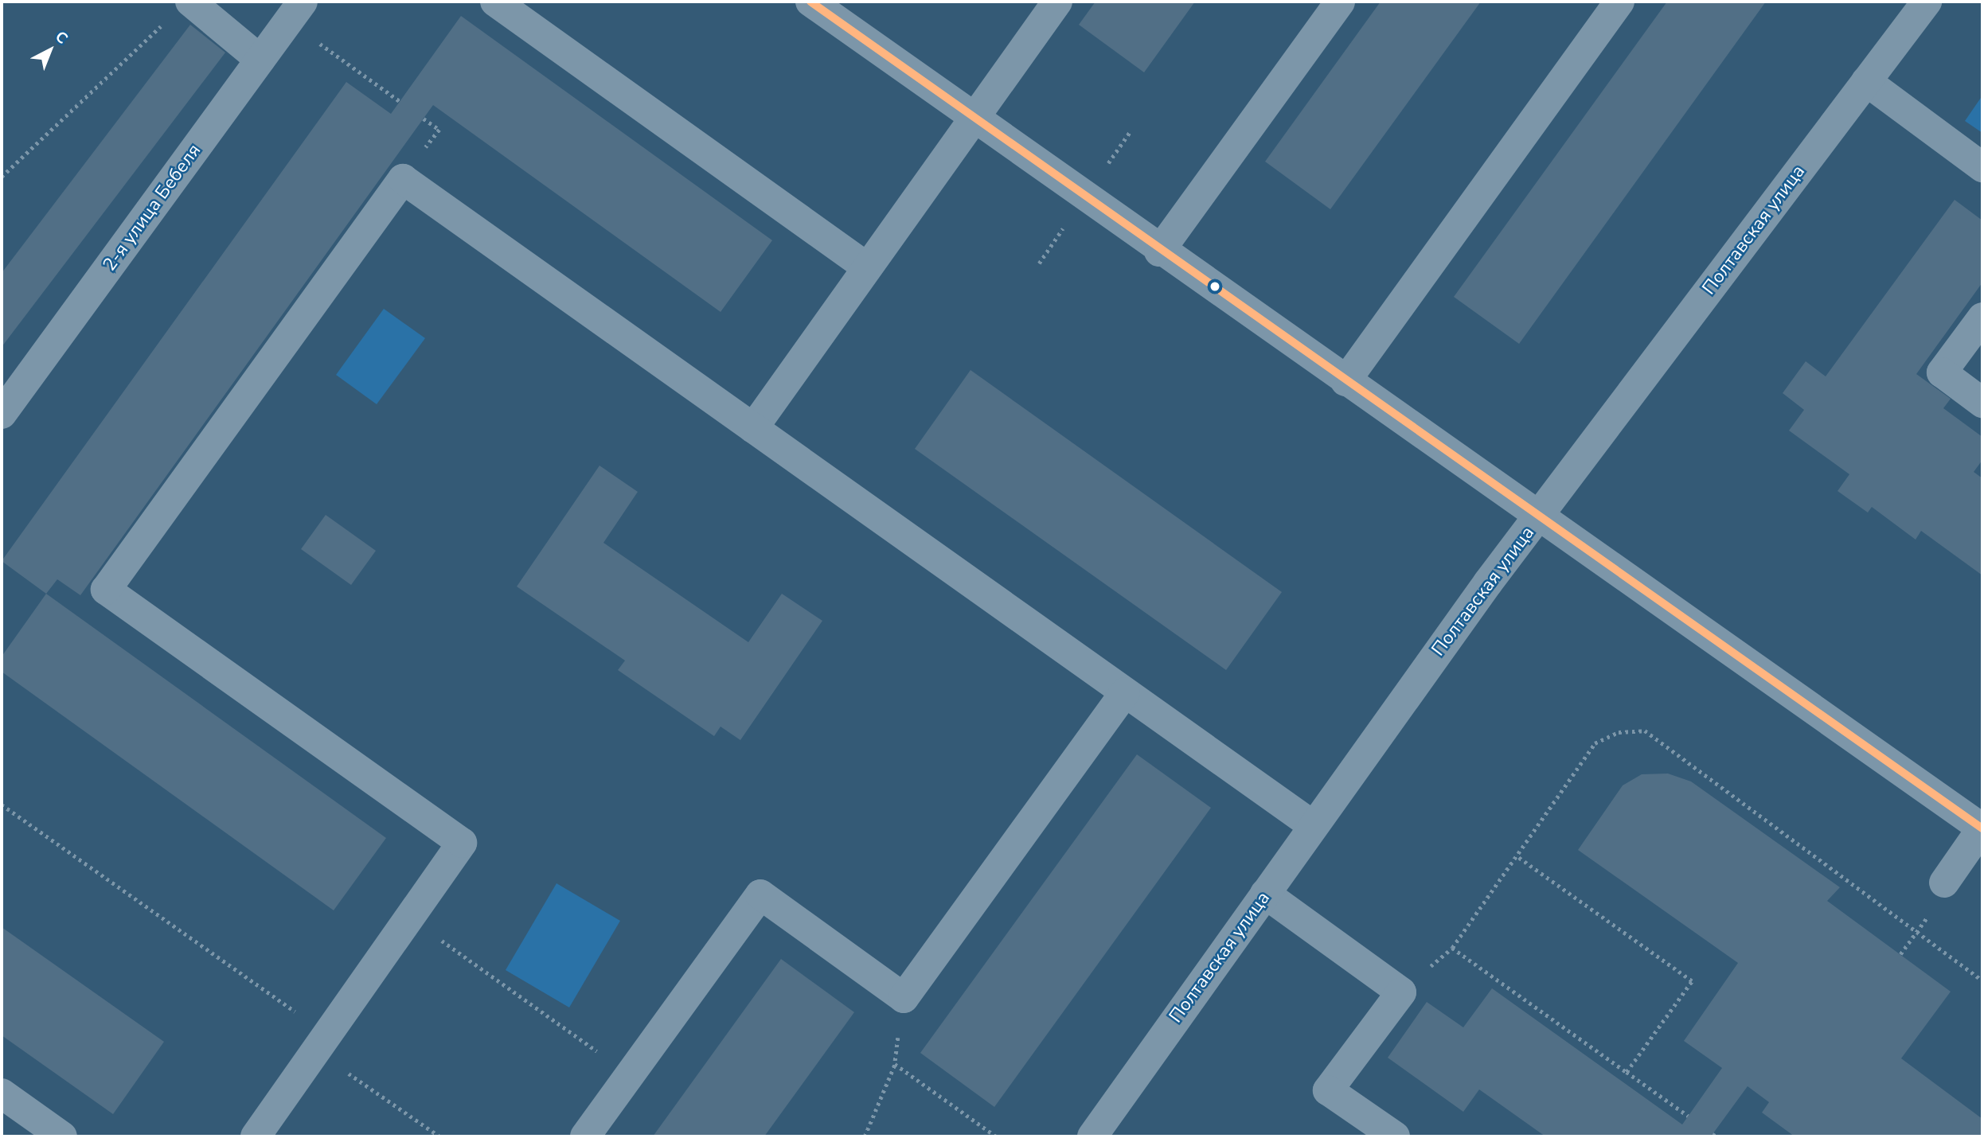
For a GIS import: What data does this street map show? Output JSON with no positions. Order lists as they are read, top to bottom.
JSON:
{
  "streets": {
    "street": ["2-я улица Бебеля", "Полтавская улица"]
  },
  "north": "top right"
}
